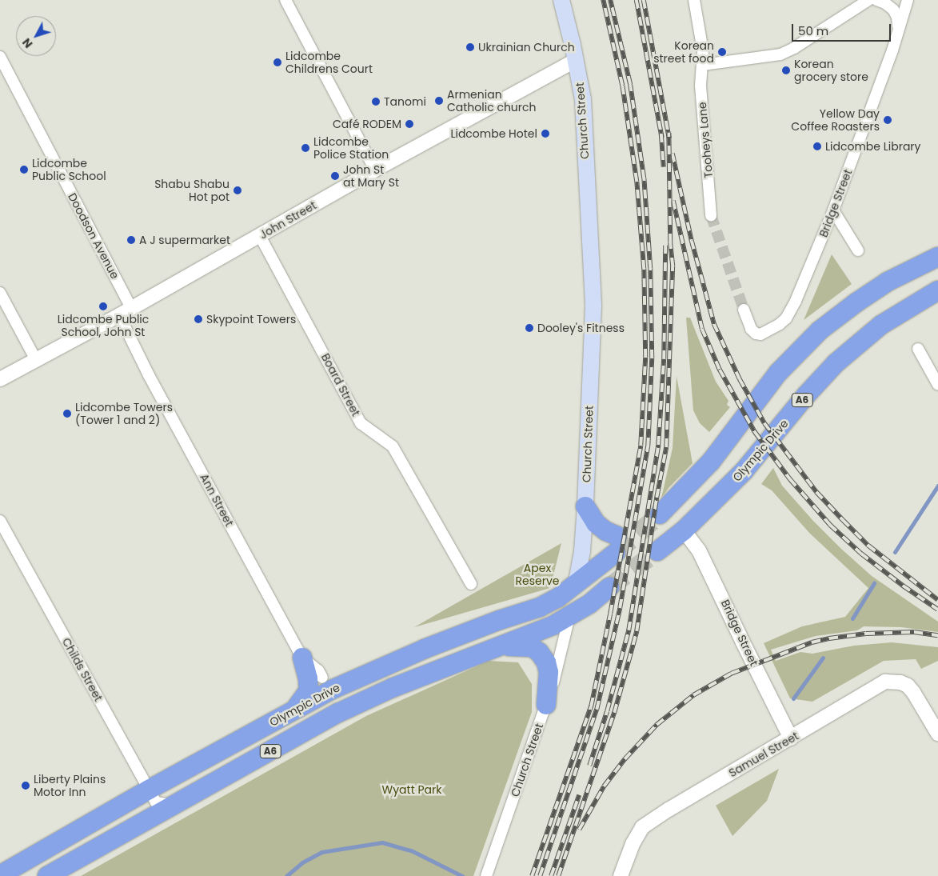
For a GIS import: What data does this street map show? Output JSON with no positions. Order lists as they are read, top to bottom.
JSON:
{
  "streets": {
    "highway": ["Church Street", "A6", "Olympic Drive"],
    "street": [
      "Tooheys Lane",
      "Bridge Street",
      "John Street",
      "Doodson Avenue",
      "Board Street",
      "Ann Street",
      "Childs Street",
      "Samuel Street"
    ]
  },
  "crossings": [
    ["Church Street", "John Street"],
    ["Church Street", "Olympic Drive"],
    ["Bridge Street", "Olympic Drive"],
    ["Bridge Street", "Samuel Street"],
    ["John Street", "Doodson Avenue"],
    ["John Street", "Board Street"],
    ["John Street", "Ann Street"],
    ["Doodson Avenue", "Ann Street"],
    ["Olympic Drive", "Childs Street"]
  ],
  "parks": ["Apex Reserve", "Wyatt Park"],
  "places": [
    "Ukrainian Church",
    "Korean street food",
    "Lidcombe Childrens Court",
    "Korean grocery store",
    "Armenian Catholic church",
    "Tanomi",
    "Yellow Day Coffee Roasters",
    "Café RODEM",
    "Lidcombe Hotel",
    "Lidcombe Library",
    "Lidcombe Police Station",
    "Lidcombe Public School",
    "John St at Mary St",
    "Shabu Shabu Hot pot",
    "A J supermarket",
    "Lidcombe Public School, John St",
    "Skypoint Towers",
    "Dooley's Fitness",
    "Lidcombe Towers (Tower 1 and 2)",
    "Liberty Plains Motor Inn"
  ],
  "scale_bar": "50 m",
  "north": "bottom left"
}
